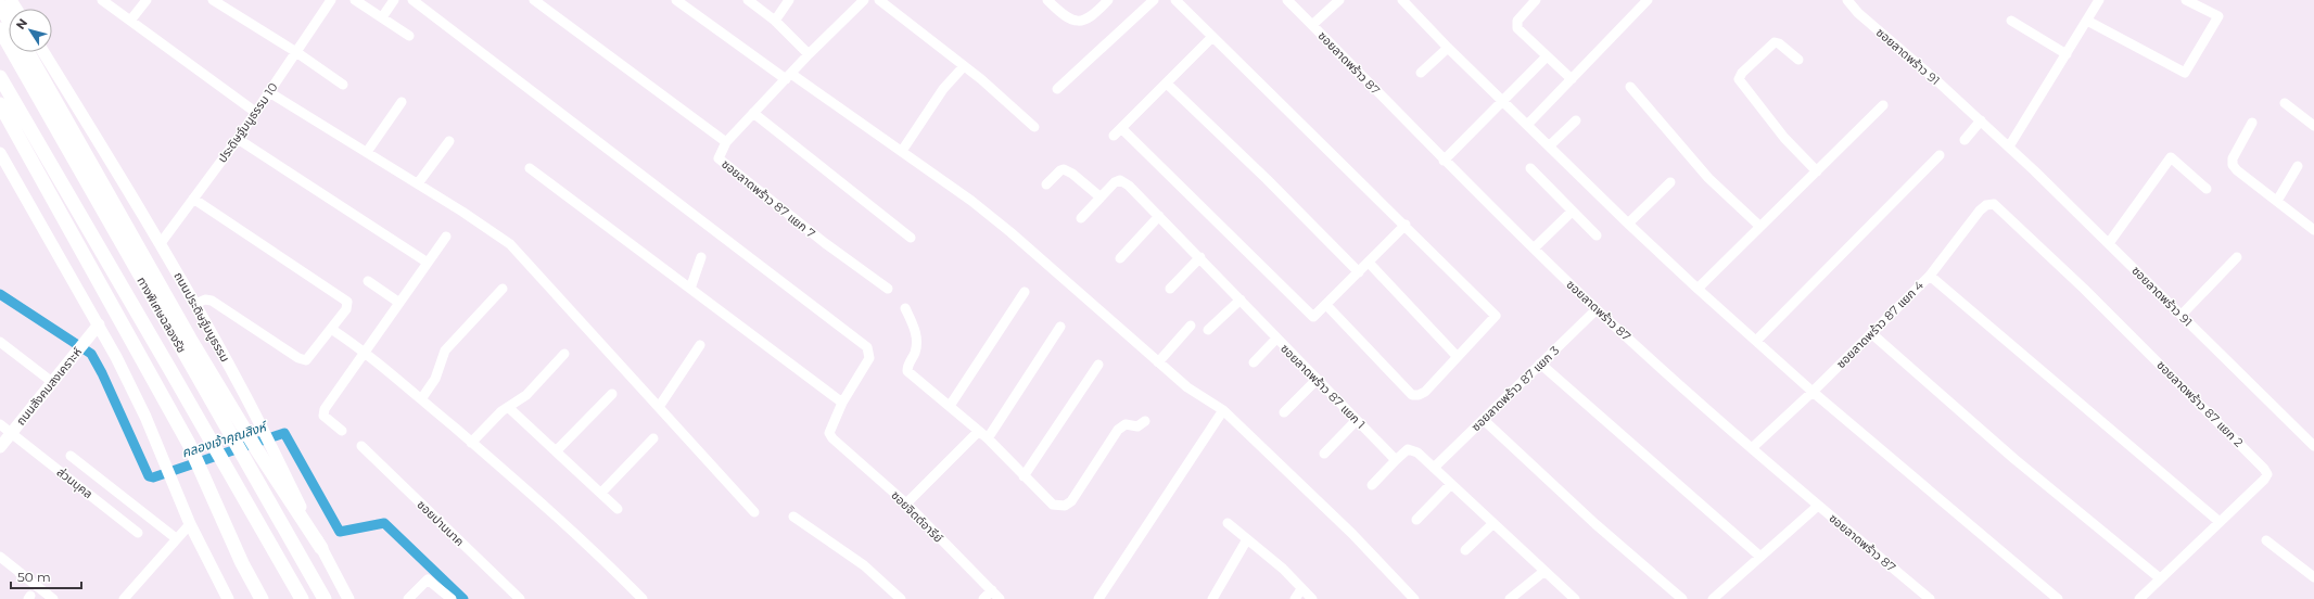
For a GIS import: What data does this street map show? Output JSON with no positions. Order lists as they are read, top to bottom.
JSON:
{
  "streets": {
    "highway": ["ทางพิเศษฉลองรัช"],
    "main road": ["ถนนประดิษฐ์มนูธรรม", "ถนนสังคมสงเคราะห์"],
    "street": [
      "ซอยลาดพร้าว 91",
      "ซอยลาดพร้าว 87",
      "ประดิษฐ์มนูธรรม 10",
      "ซอยลาดพร้าว 87 แยก 7",
      "ซอยลาดพร้าว 87 แยก 4",
      "ซอยลาดพร้าว 87 แยก 1",
      "ซอยลาดพร้าว 87 แยก 3",
      "ซอยลาดพร้าว 87 แยก 2",
      "ส่วนบุคล",
      "ซอยจิตต์อารีย์",
      "ซอยปานนาค"
    ]
  },
  "crossings": [
    ["ซอยลาดพร้าว 87", "ซอยลาดพร้าว 87 แยก 4"],
    ["ซอยลาดพร้าว 87", "ซอยลาดพร้าว 87 แยก 3"],
    ["ประดิษฐ์มนูธรรม 10", "ถนนประดิษฐ์มนูธรรม"],
    ["ซอยลาดพร้าว 87 แยก 4", "ซอยลาดพร้าว 87 แยก 2"],
    ["ถนนสังคมสงเคราะห์", "ส่วนบุคล"]
  ],
  "water": ["คลองเจ้าคุณสิงห์"],
  "scale_bar": "50 m",
  "north": "top left"
}
